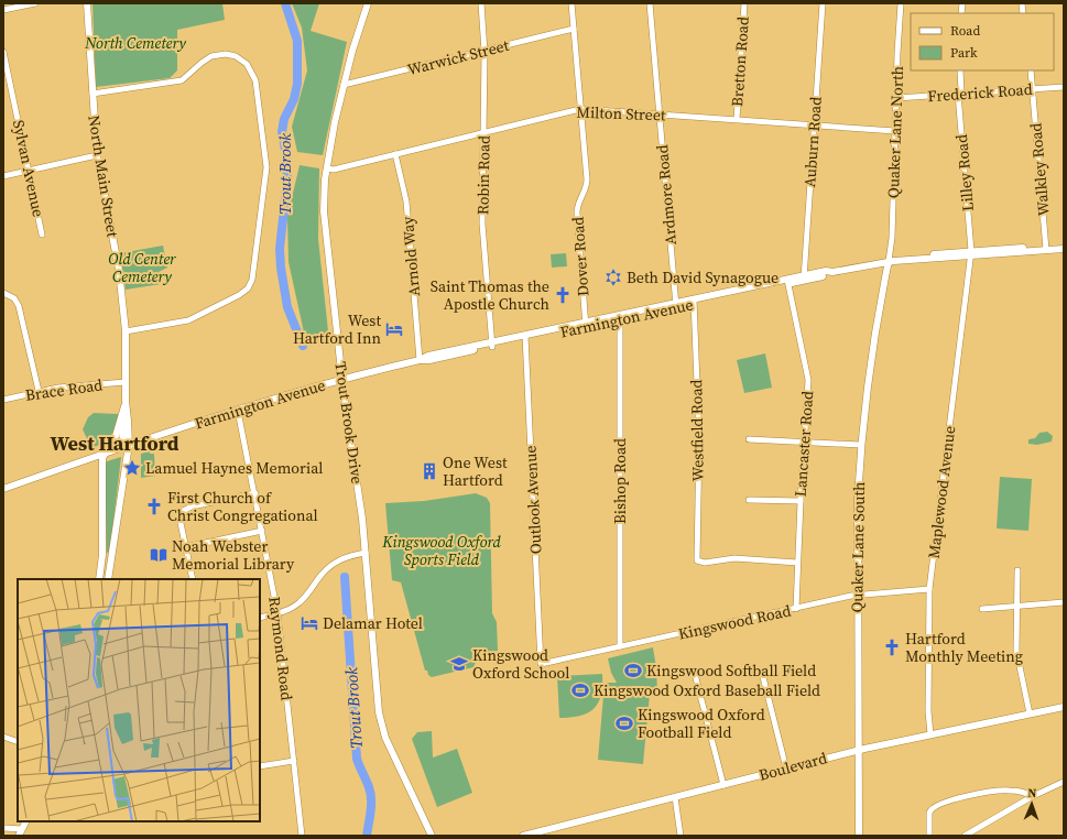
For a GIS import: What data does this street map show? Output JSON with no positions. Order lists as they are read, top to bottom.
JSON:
{
  "streets": {
    "main road": [
      "North Main Street",
      "Farmington Avenue",
      "Trout Brook Drive",
      "Quaker Lane South",
      "Boulevard"
    ],
    "street": [
      "Warwick Street",
      "Bretton Road",
      "Frederick Road",
      "Milton Street",
      "Quaker Lane North",
      "Auburn Road",
      "Sylvan Avenue",
      "Walkley Road",
      "Lilley Road",
      "Robin Road",
      "Ardmore Road",
      "Arnold Way",
      "Dover Road",
      "Brace Road",
      "Westfield Road",
      "Lancaster Road",
      "Bishop Road",
      "Maplewood Avenue",
      "Outlook Avenue",
      "Kingswood Road",
      "Raymond Road"
    ]
  },
  "crossings": [
    ["Warwick Street", "Robin Road"],
    ["Warwick Street", "Dover Road"],
    ["Warwick Street", "Trout Brook Drive"],
    ["Bretton Road", "Milton Street"],
    ["Frederick Road", "Quaker Lane North"],
    ["Frederick Road", "Walkley Road"],
    ["Frederick Road", "Lilley Road"],
    ["Milton Street", "Quaker Lane North"],
    ["Milton Street", "Auburn Road"],
    ["Milton Street", "Robin Road"],
    ["Milton Street", "Ardmore Road"],
    ["Milton Street", "Arnold Way"],
    ["Milton Street", "Dover Road"],
    ["Milton Street", "Trout Brook Drive"],
    ["Quaker Lane North", "Farmington Avenue"],
    ["Quaker Lane North", "Quaker Lane South"],
    ["Auburn Road", "Farmington Avenue"],
    ["Walkley Road", "Farmington Avenue"],
    ["Lilley Road", "Farmington Avenue"],
    ["Lilley Road", "Maplewood Avenue"],
    ["Robin Road", "Farmington Avenue"],
    ["North Main Street", "Farmington Avenue"],
    ["North Main Street", "Brace Road"],
    ["Ardmore Road", "Farmington Avenue"],
    ["Arnold Way", "Farmington Avenue"],
    ["Dover Road", "Farmington Avenue"],
    ["Farmington Avenue", "Trout Brook Drive"],
    ["Farmington Avenue", "Westfield Road"],
    ["Farmington Avenue", "Lancaster Road"],
    ["Farmington Avenue", "Bishop Road"],
    ["Farmington Avenue", "Maplewood Avenue"],
    ["Farmington Avenue", "Outlook Avenue"],
    ["Farmington Avenue", "Quaker Lane South"],
    ["Farmington Avenue", "Raymond Road"],
    ["Westfield Road", "Lancaster Road"],
    ["Lancaster Road", "Kingswood Road"],
    ["Bishop Road", "Kingswood Road"],
    ["Maplewood Avenue", "Kingswood Road"],
    ["Maplewood Avenue", "Boulevard"],
    ["Outlook Avenue", "Kingswood Road"],
    ["Quaker Lane South", "Kingswood Road"],
    ["Quaker Lane South", "Boulevard"]
  ],
  "districts": ["West Hartford"],
  "water": ["Trout Brook"],
  "parks": ["North Cemetery", "Old Center Cemetery", "Kingswood Oxford Sports Field"],
  "places": {
    "synagogue": ["Beth David Synagogue"],
    "church": ["Saint Thomas the Apostle Church", "First Church of Christ Congregational", "Hartford Monthly Meeting"],
    "hotel": ["West Hartford Inn", "Delamar Hotel"],
    "place": ["Lamuel Haynes Memorial"],
    "building": ["One West Hartford"],
    "library": ["Noah Webster Memorial Library"],
    "school or university": ["Kingswood Oxford School"],
    "sports": ["Kingswood Softball Field", "Kingswood Oxford Baseball Field", "Kingswood Oxford Football Field"]
  },
  "legend": ["Road", "Park"],
  "north": "top"
}
